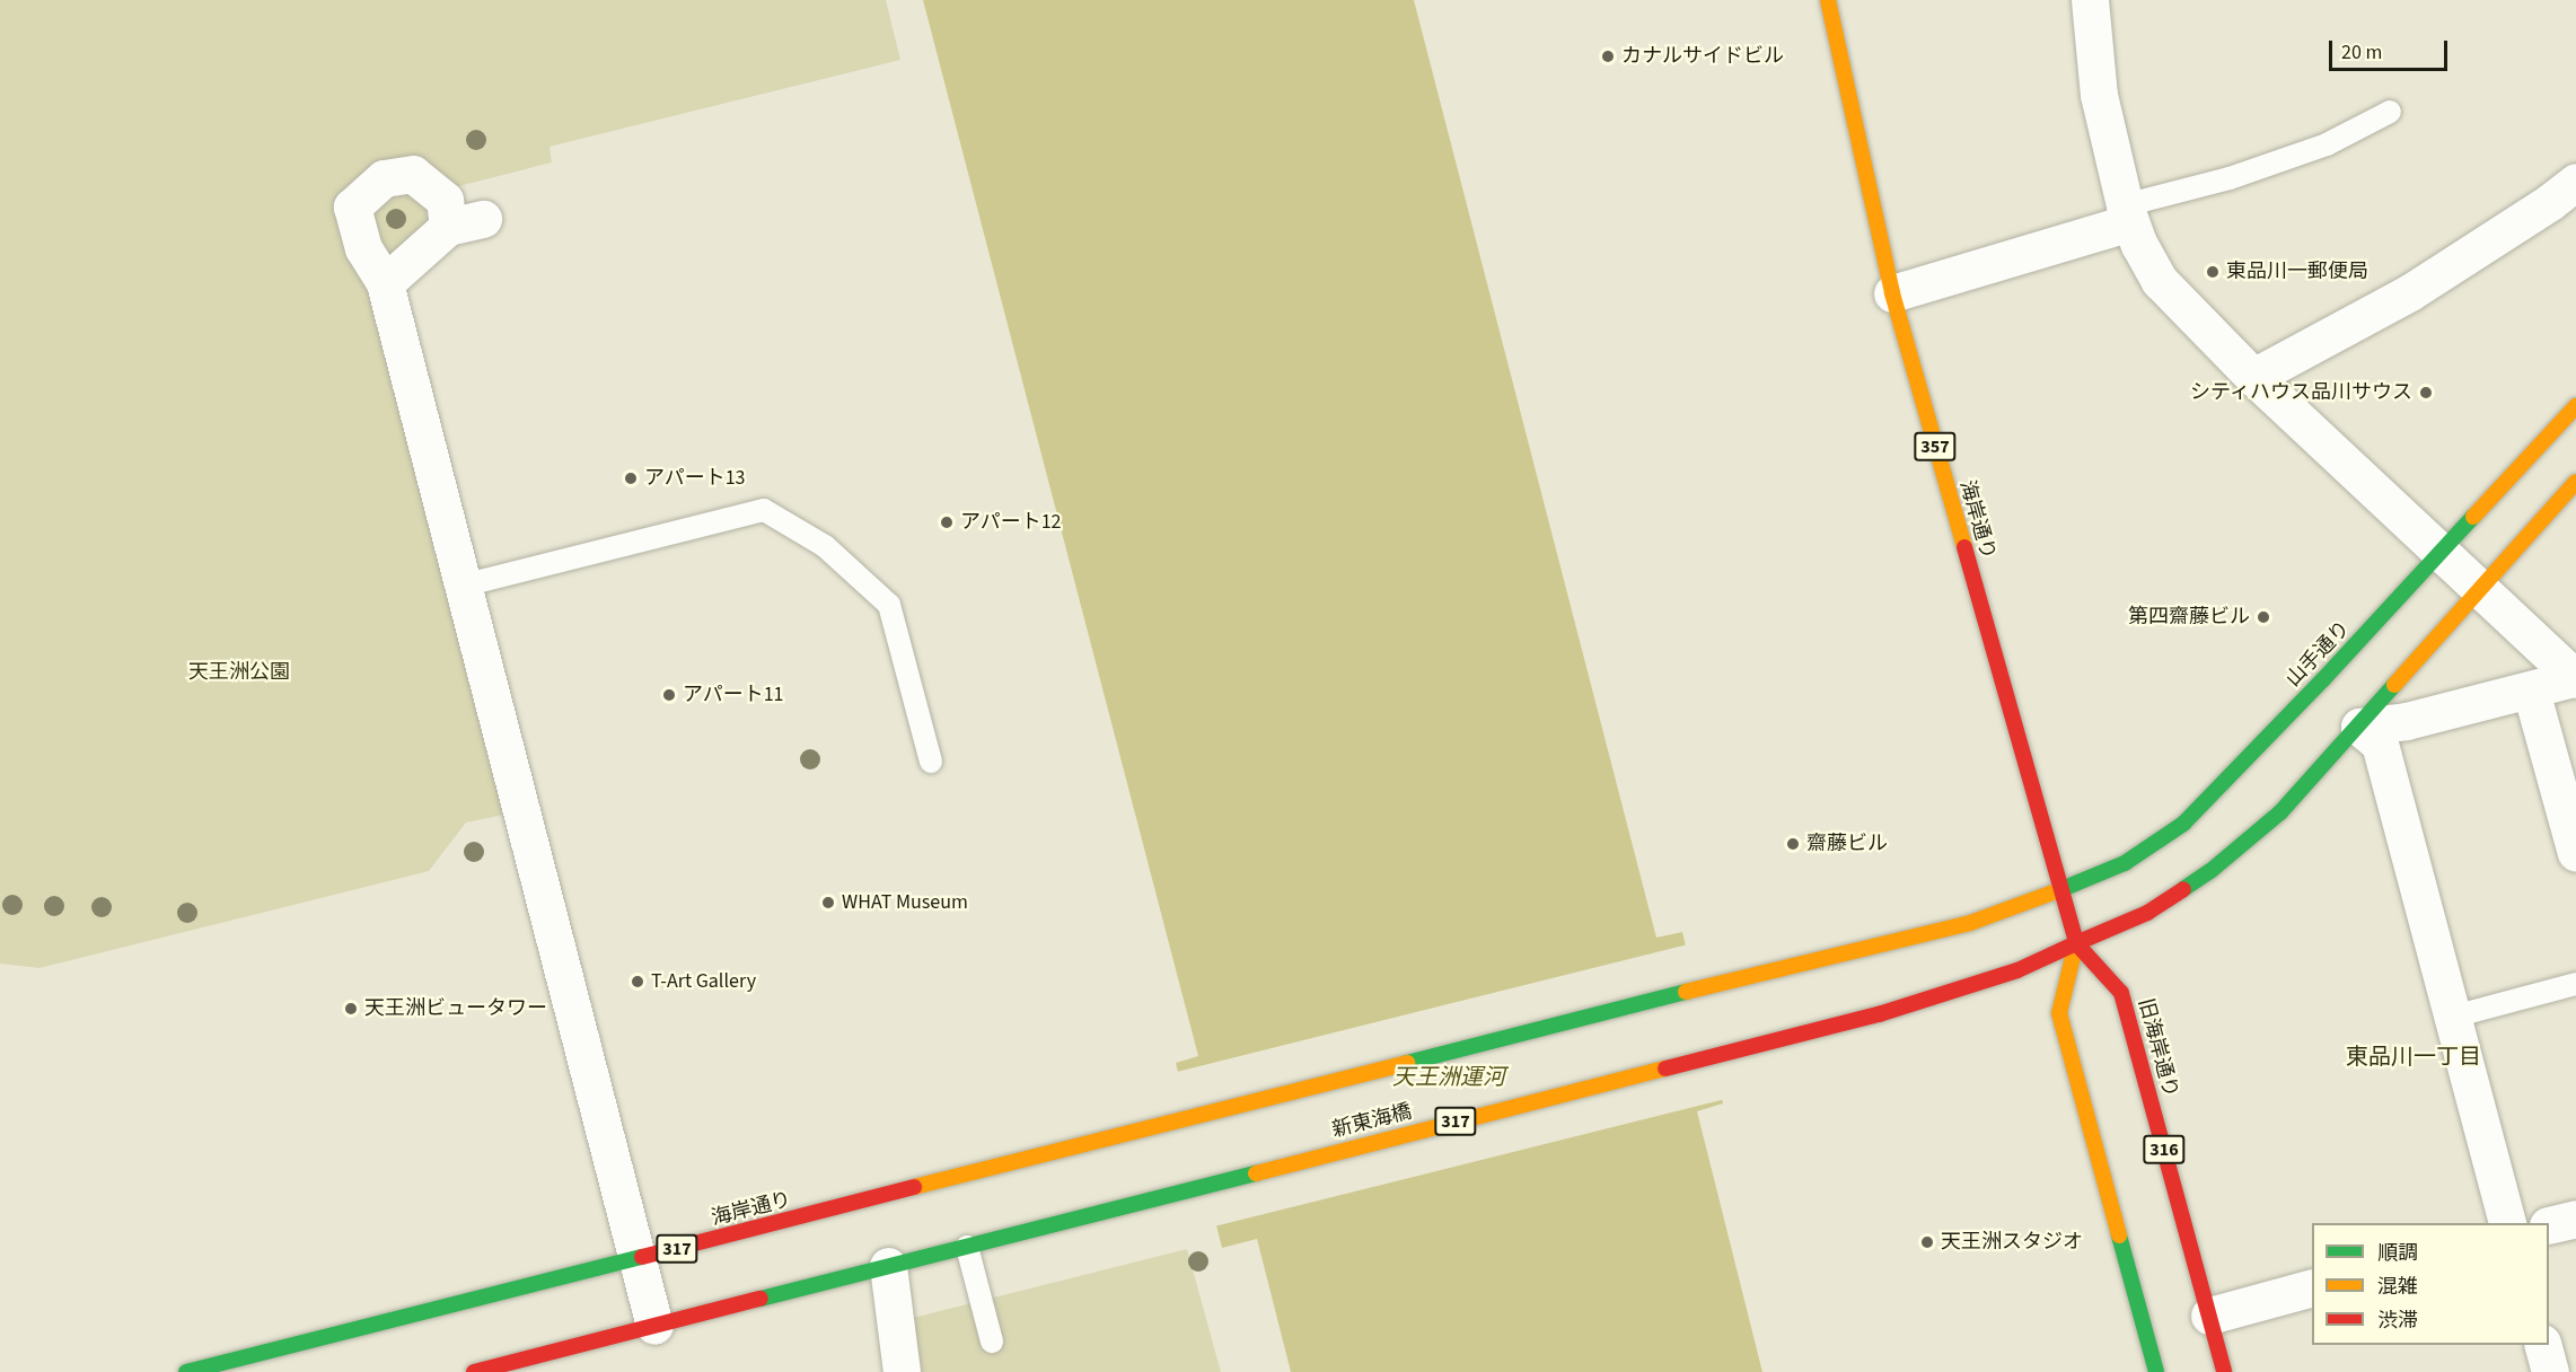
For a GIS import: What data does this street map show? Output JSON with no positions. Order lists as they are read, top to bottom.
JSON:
{
  "streets": {
    "main road": [
      "357",
      "海岸通り",
      "山手通り",
      "旧海岸通り",
      "新東海橋",
      "317",
      "316"
    ]
  },
  "crossings": [
    ["海岸通り", "山手通り"],
    ["海岸通り", "旧海岸通り"],
    ["海岸通り", "新東海橋"],
    ["旧海岸通り", "新東海橋"],
    ["新東海橋", "317"]
  ],
  "districts": ["東品川一丁目"],
  "water": ["天王洲運河"],
  "parks": ["天王洲公園"],
  "places": [
    "カナルサイドビル",
    "東品川一郵便局",
    "シティハウス品川サウス",
    "アパート13",
    "アパート12",
    "第四齋藤ビル",
    "アパート11",
    "齋藤ビル",
    "WHAT Museum",
    "T-Art Gallery",
    "天王洲ビュータワー",
    "天王洲スタジオ"
  ],
  "legend": ["順調", "混雑", "渋滞"],
  "scale_bar": "20 m"
}
